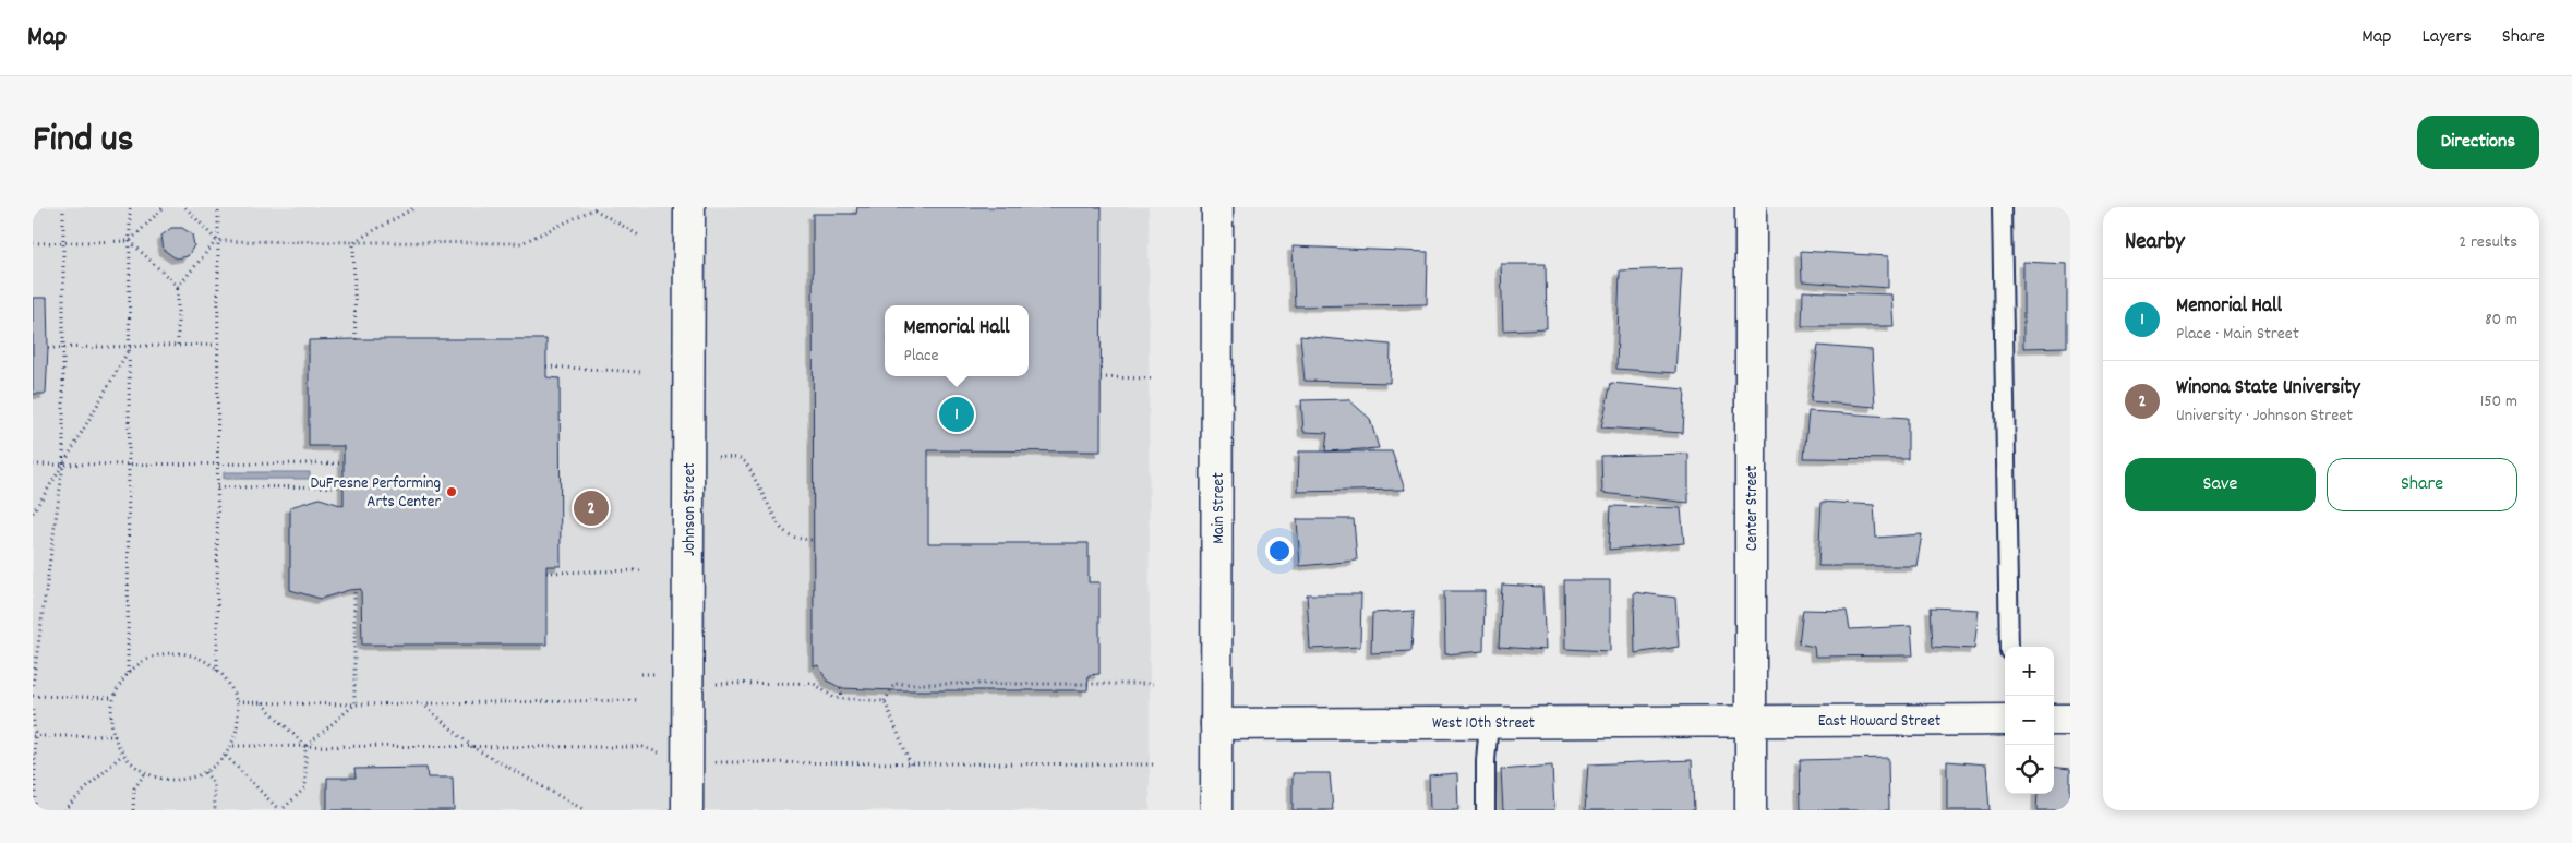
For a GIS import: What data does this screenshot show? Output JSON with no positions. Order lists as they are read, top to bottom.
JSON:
{
  "streets": {
    "street": [
      "Main Street",
      "Center Street",
      "Johnson Street",
      "East Howard Street",
      "West 10th Street"
    ]
  },
  "crossings": [
    ["Main Street", "West 10th Street"],
    ["Center Street", "East Howard Street"],
    ["Center Street", "West 10th Street"],
    ["East Howard Street", "West 10th Street"]
  ],
  "places": ["DuFresne Performing Arts Center"],
  "page": {
    "header": "Map",
    "nav": ["Map", "Layers", "Share"],
    "title": "Find us",
    "buttons": [
      "Directions",
      ["Save", "Share"]
    ],
    "heading": ["Nearby", "2 results"],
    "list": [
      {
        "mark": "1",
        "name": "Memorial Hall",
        "note": "Place · Main Street",
        "value": "80 m"
      },
      {
        "mark": "2",
        "name": "Winona State University",
        "note": "University · Johnson Street",
        "value": "150 m"
      }
    ],
    "popup": ["Memorial Hall", "Place"],
    "pins": ["1", "2"],
    "map_buttons": ["+", "−"]
  }
}
